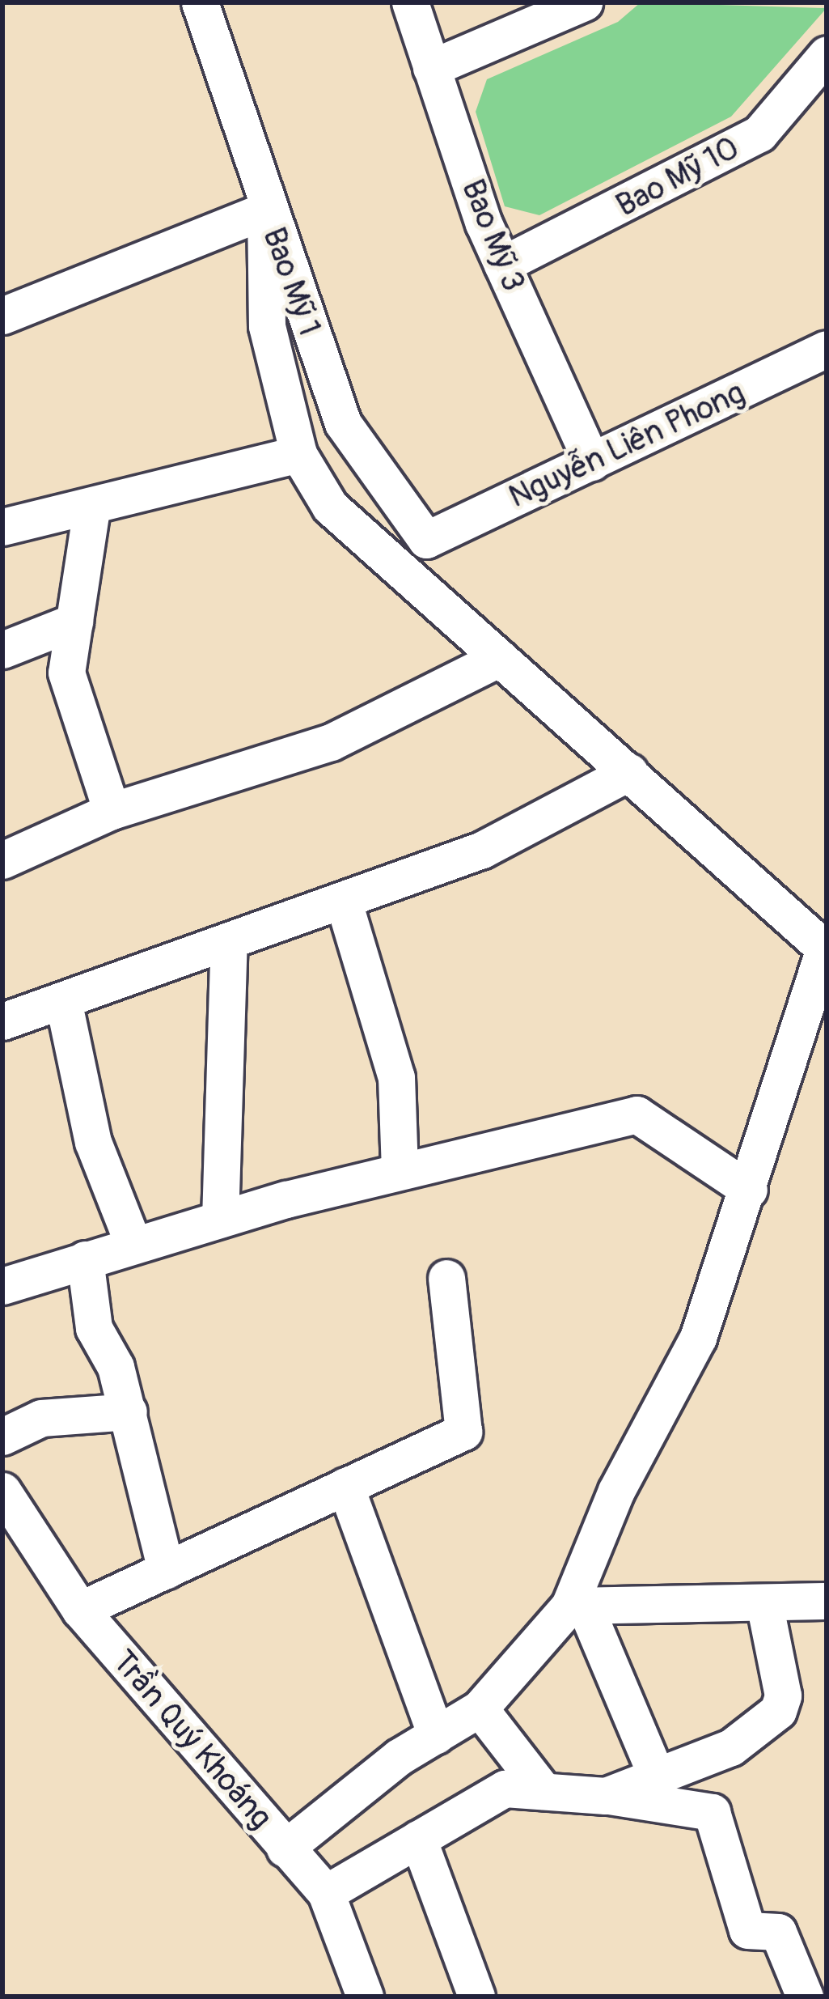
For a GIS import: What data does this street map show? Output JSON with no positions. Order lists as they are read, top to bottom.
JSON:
{
  "streets": {
    "street": [
      "Bao Mỹ 10",
      "Bao Mỹ 3",
      "Bao Mỹ 1",
      "Nguyễn Liên Phong",
      "Trần Quý Khoáng"
    ]
  },
  "crossings": [
    ["Bao Mỹ 10", "Bao Mỹ 3"],
    ["Bao Mỹ 3", "Nguyễn Liên Phong"],
    ["Bao Mỹ 1", "Nguyễn Liên Phong"]
  ]
}
